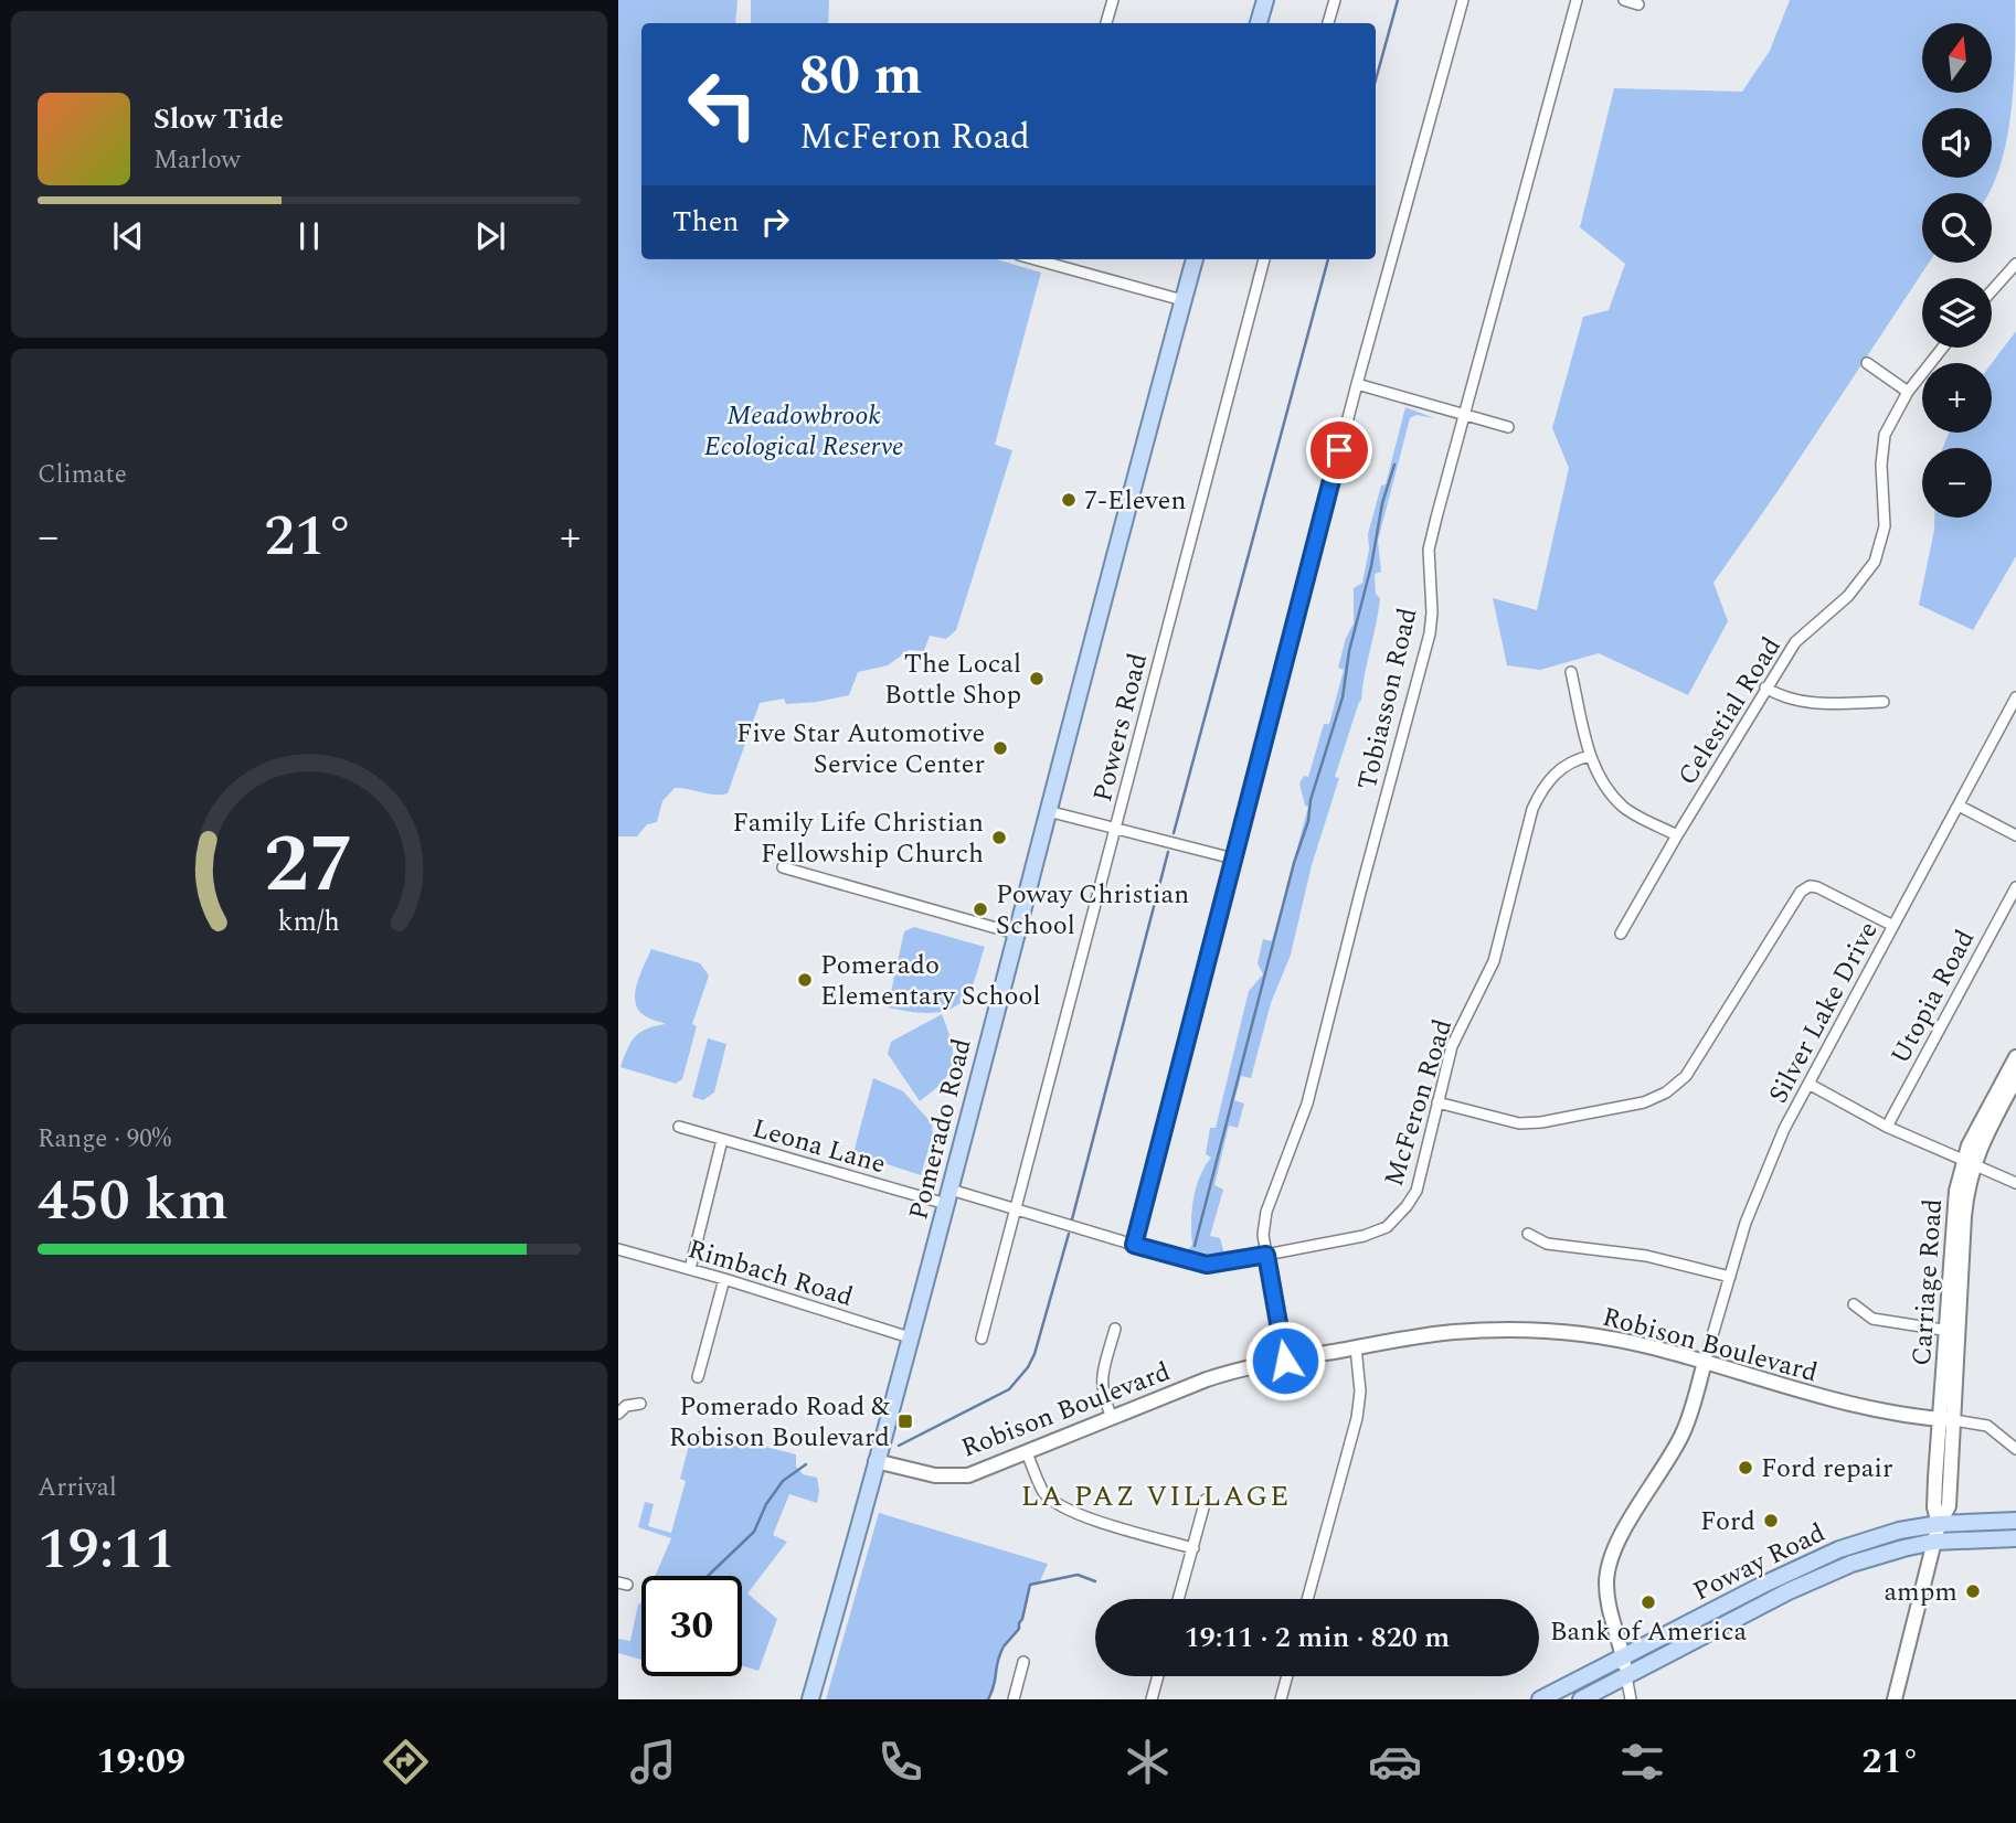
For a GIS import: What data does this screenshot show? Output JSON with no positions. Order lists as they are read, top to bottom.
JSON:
{
  "streets": {
    "main road": ["Pomerado Road", "Poway Road"],
    "street": [
      "Tobiasson Road",
      "Celestial Road",
      "Powers Road",
      "Utopia Road",
      "Silver Lake Drive",
      "McFeron Road",
      "Leona Lane",
      "Rimbach Road",
      "Carriage Road",
      "Robison Boulevard"
    ]
  },
  "crossings": [
    ["Tobiasson Road", "McFeron Road"],
    ["Tobiasson Road", "Robison Boulevard"],
    ["Powers Road", "McFeron Road"],
    ["Silver Lake Drive", "Robison Boulevard"],
    ["McFeron Road", "Pomerado Road"],
    ["McFeron Road", "Leona Lane"],
    ["Pomerado Road", "Leona Lane"],
    ["Pomerado Road", "Rimbach Road"],
    ["Pomerado Road", "Robison Boulevard"],
    ["Carriage Road", "Robison Boulevard"],
    ["Carriage Road", "Poway Road"]
  ],
  "districts": ["LA PAZ VILLAGE"],
  "parks": ["Meadowbrook Ecological Reserve"],
  "places": {
    "other": [
      "7-Eleven",
      "The Local Bottle Shop",
      "Five Star Automotive Service Center",
      "Family Life Christian Fellowship Church",
      "Poway Christian School",
      "Pomerado Elementary School",
      "Ford repair",
      "Ford",
      "ampm",
      "Bank of America"
    ],
    "transit": ["Pomerado Road & Robison Boulevard"]
  },
  "north": "top",
  "page": {
    "map_buttons": ["+", "−"],
    "turn": ["80 m", "McFeron Road"],
    "song": ["Slow Tide", "Marlow"],
    "then": "Then",
    "tile": [
      "Climate",
      ["Range · 90%", "450 km"],
      ["Arrival", "19:11"]
    ],
    "heat": ["−", "21°", "+"],
    "limit": "30",
    "trip": "19:11 · 2 min · 820 m",
    "tabs": ["19:09", "21°"],
    "gauge": ["27", "km/h"]
  }
}
